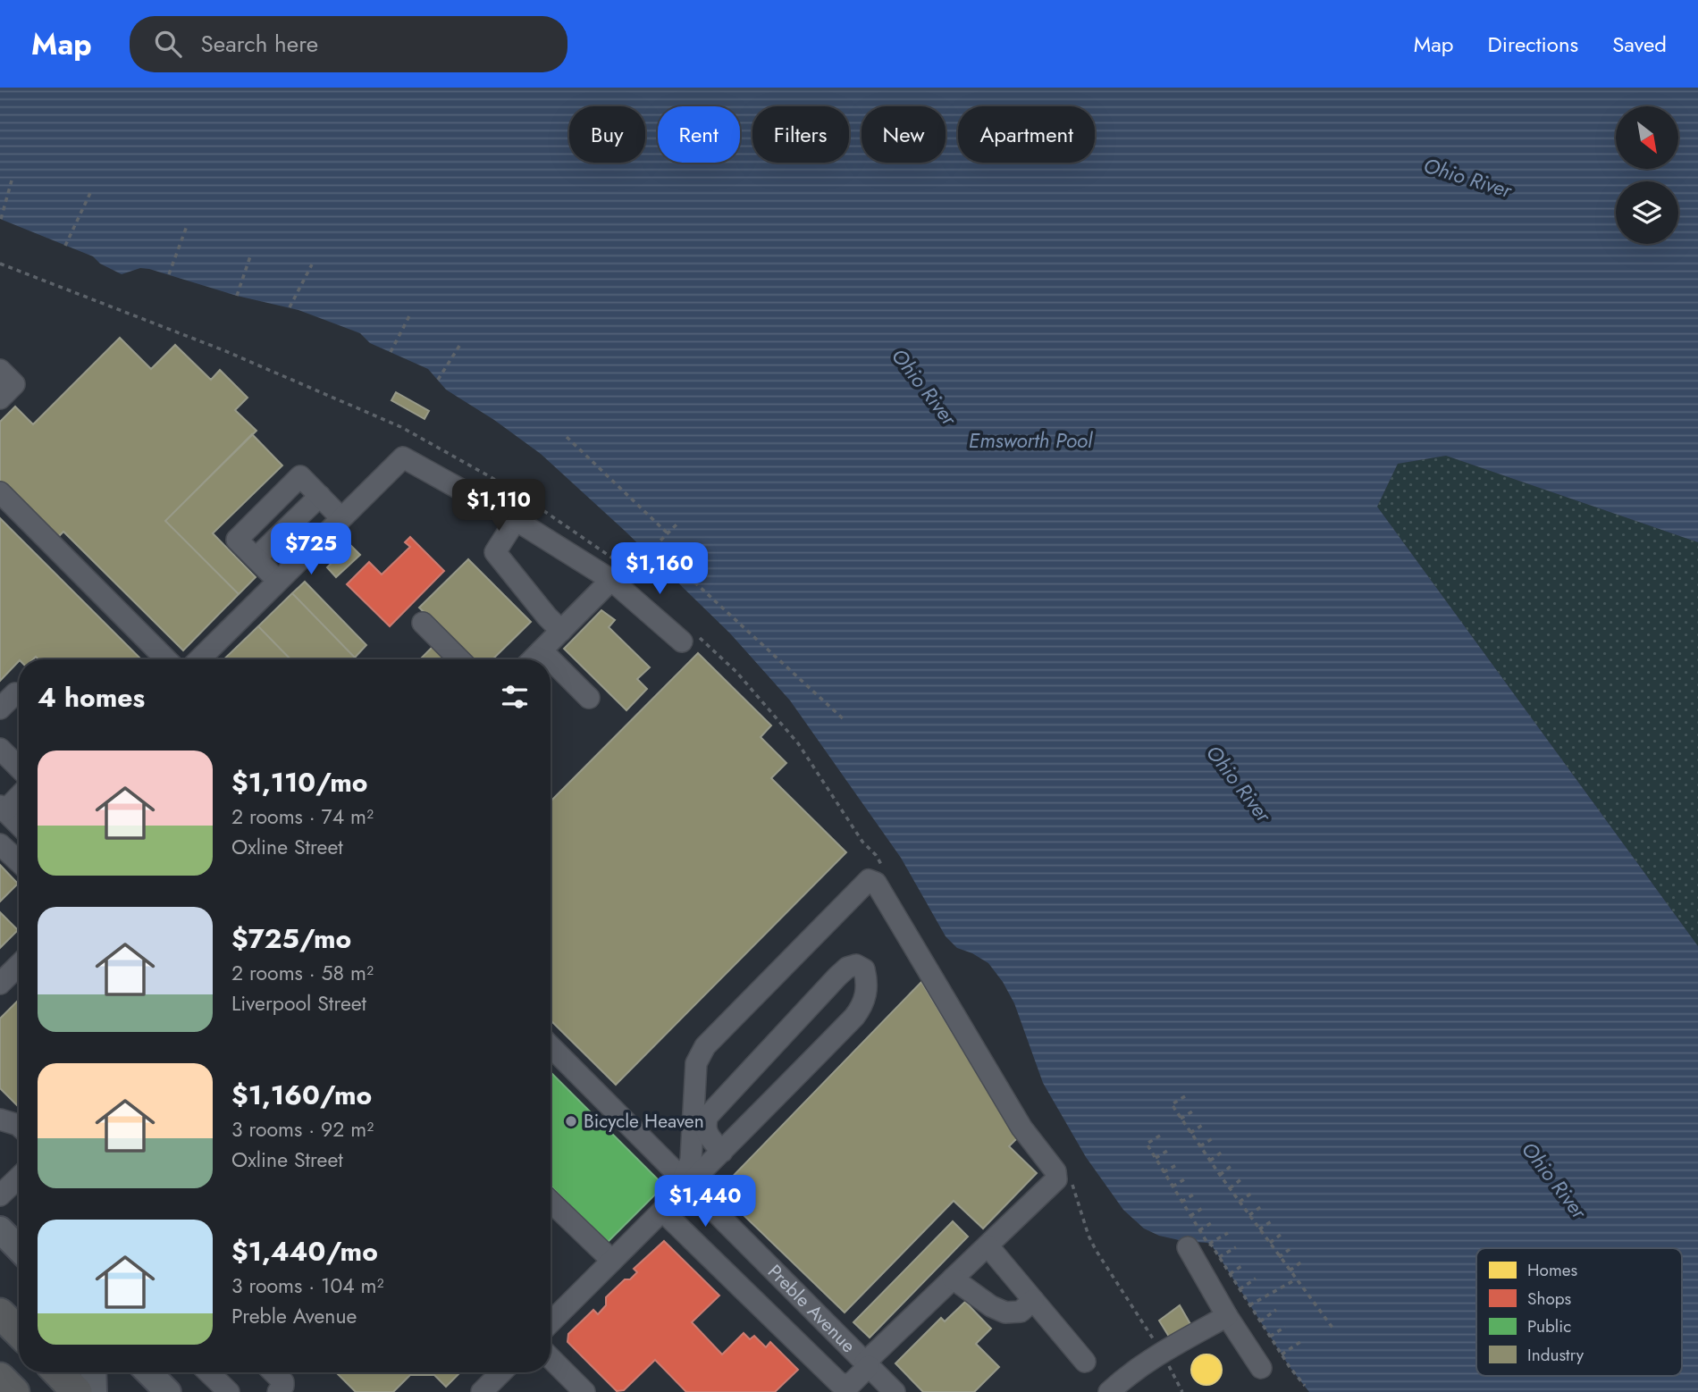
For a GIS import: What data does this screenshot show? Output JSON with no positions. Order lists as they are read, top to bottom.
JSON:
{
  "streets": {
    "street": ["Preble Avenue"]
  },
  "water": ["Ohio River", "Emsworth Pool"],
  "places": ["Bicycle Heaven"],
  "legend": [
    "Homes",
    "Shops",
    "Public",
    "Industry"
  ],
  "north": "bottom right",
  "page": {
    "header": "Map",
    "search": "Search here",
    "nav": ["Map", "Directions", "Saved"],
    "chip": [
      "Buy",
      "Rent",
      "Filters",
      "New",
      "Apartment"
    ],
    "price": [
      "$1,110",
      "$725",
      "$1,160",
      "$1,440"
    ],
    "heading": "4 homes",
    "list": [
      {
        "name": "$1,110/mo",
        "note": "2 rooms · 74 m² · Oxline Street"
      },
      {
        "name": "$725/mo",
        "note": "2 rooms · 58 m² · Liverpool Street"
      },
      {
        "name": "$1,160/mo",
        "note": "3 rooms · 92 m² · Oxline Street"
      },
      {
        "name": "$1,440/mo",
        "note": "3 rooms · 104 m² · Preble Avenue"
      }
    ]
  }
}
